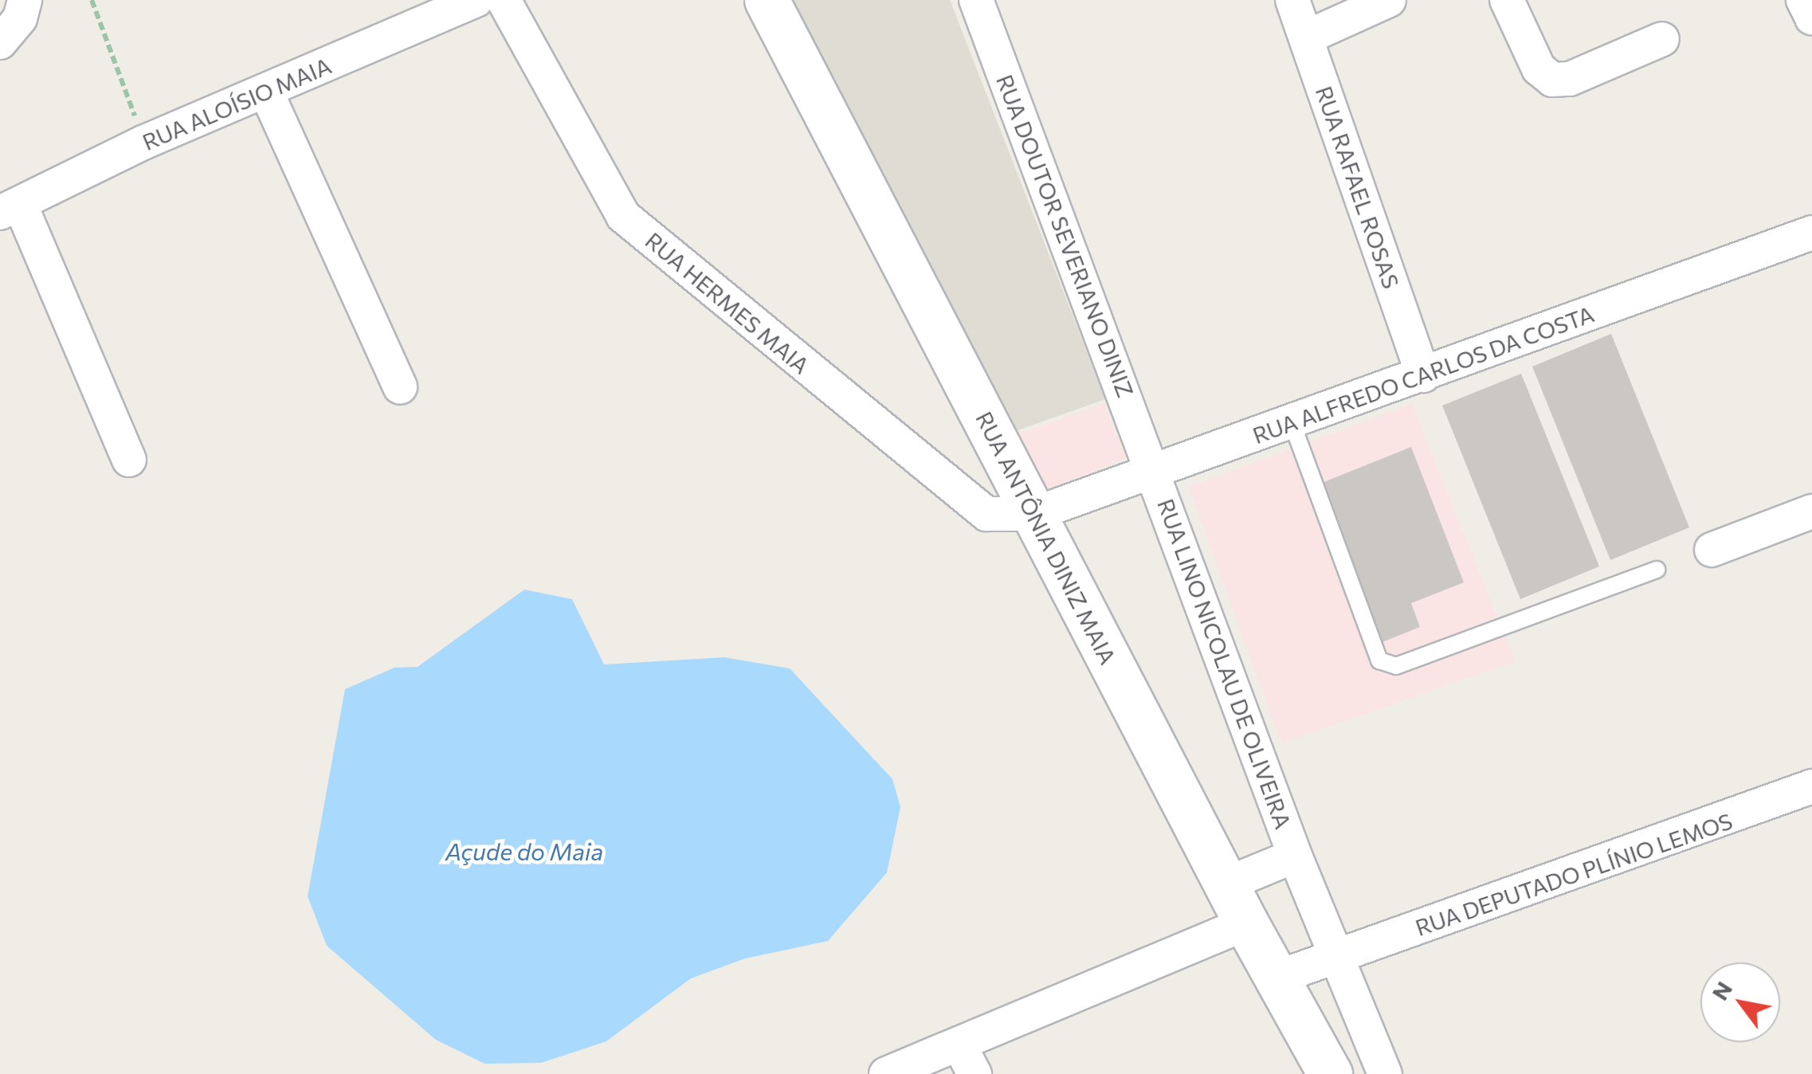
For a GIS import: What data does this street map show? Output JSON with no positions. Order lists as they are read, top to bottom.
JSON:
{
  "streets": {
    "main road": ["RUA ANTÔNIA DINIZ MAIA"],
    "street": [
      "RUA ALOÍSIO MAIA",
      "RUA RAFAEL ROSAS",
      "RUA DOUTOR SEVERIANO DINIZ",
      "RUA HERMES MAIA",
      "RUA ALFREDO CARLOS DA COSTA",
      "RUA LINO NICOLAU DE OLIVEIRA",
      "RUA DEPUTADO PLÍNIO LEMOS"
    ]
  },
  "crossings": [
    ["RUA RAFAEL ROSAS", "RUA ALFREDO CARLOS DA COSTA"],
    ["RUA DOUTOR SEVERIANO DINIZ", "RUA ALFREDO CARLOS DA COSTA"],
    ["RUA DOUTOR SEVERIANO DINIZ", "RUA LINO NICOLAU DE OLIVEIRA"],
    ["RUA HERMES MAIA", "RUA ALFREDO CARLOS DA COSTA"],
    ["RUA HERMES MAIA", "RUA ANTÔNIA DINIZ MAIA"],
    ["RUA ALFREDO CARLOS DA COSTA", "RUA ANTÔNIA DINIZ MAIA"],
    ["RUA ALFREDO CARLOS DA COSTA", "RUA LINO NICOLAU DE OLIVEIRA"],
    ["RUA ANTÔNIA DINIZ MAIA", "RUA DEPUTADO PLÍNIO LEMOS"],
    ["RUA LINO NICOLAU DE OLIVEIRA", "RUA DEPUTADO PLÍNIO LEMOS"]
  ],
  "water": ["Açude do Maia"],
  "north": "top left"
}
